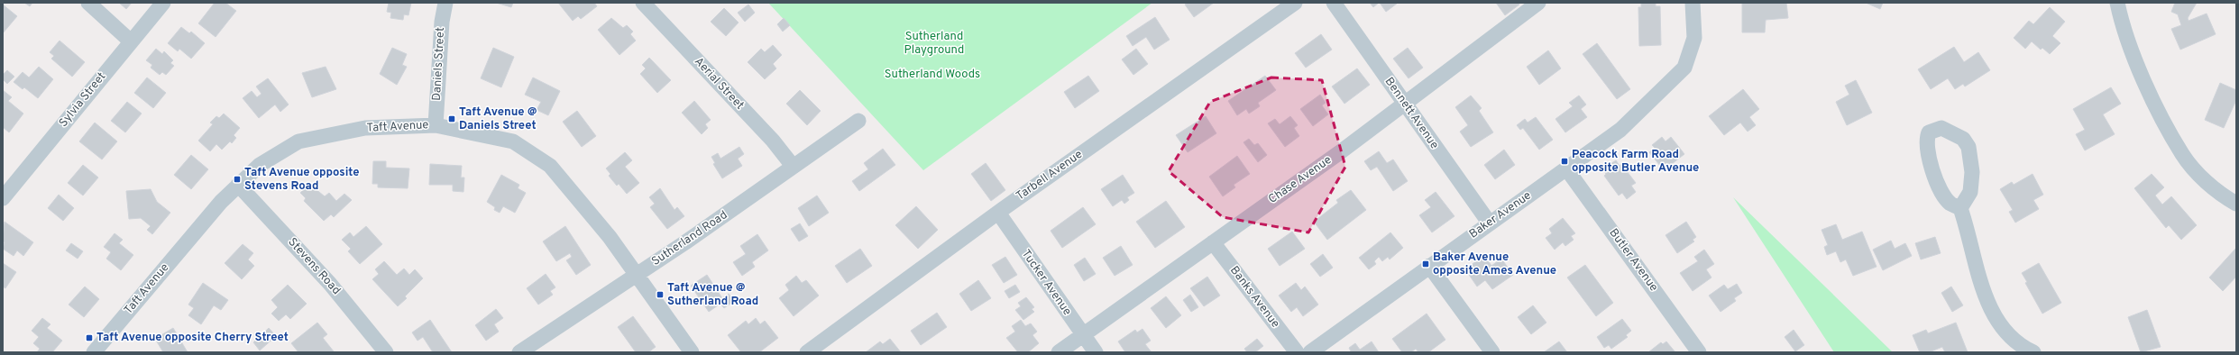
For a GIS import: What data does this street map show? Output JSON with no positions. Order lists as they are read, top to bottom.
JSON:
{
  "streets": {
    "street": [
      "Daniels Street",
      "Aerial Street",
      "Sylvia Street",
      "Bennett Avenue",
      "Taft Avenue",
      "Tarbell Avenue",
      "Chase Avenue",
      "Baker Avenue",
      "Sutherland Road",
      "Butler Avenue",
      "Stevens Road",
      "Tucker Avenue",
      "Banks Avenue"
    ]
  },
  "crossings": [
    ["Daniels Street", "Taft Avenue"],
    ["Aerial Street", "Sutherland Road"],
    ["Bennett Avenue", "Chase Avenue"],
    ["Bennett Avenue", "Baker Avenue"],
    ["Taft Avenue", "Sutherland Road"],
    ["Taft Avenue", "Stevens Road"],
    ["Tarbell Avenue", "Tucker Avenue"],
    ["Chase Avenue", "Tucker Avenue"],
    ["Chase Avenue", "Banks Avenue"],
    ["Baker Avenue", "Butler Avenue"]
  ],
  "parks": ["Sutherland Playground", "Sutherland Woods"],
  "places": {
    "transit": [
      "Taft Avenue @ Daniels Street",
      "Peacock Farm Road opposite Butler Avenue",
      "Taft Avenue opposite Stevens Road",
      "Baker Avenue opposite Ames Avenue",
      "Taft Avenue @ Sutherland Road",
      "Taft Avenue opposite Cherry Street"
    ]
  }
}
